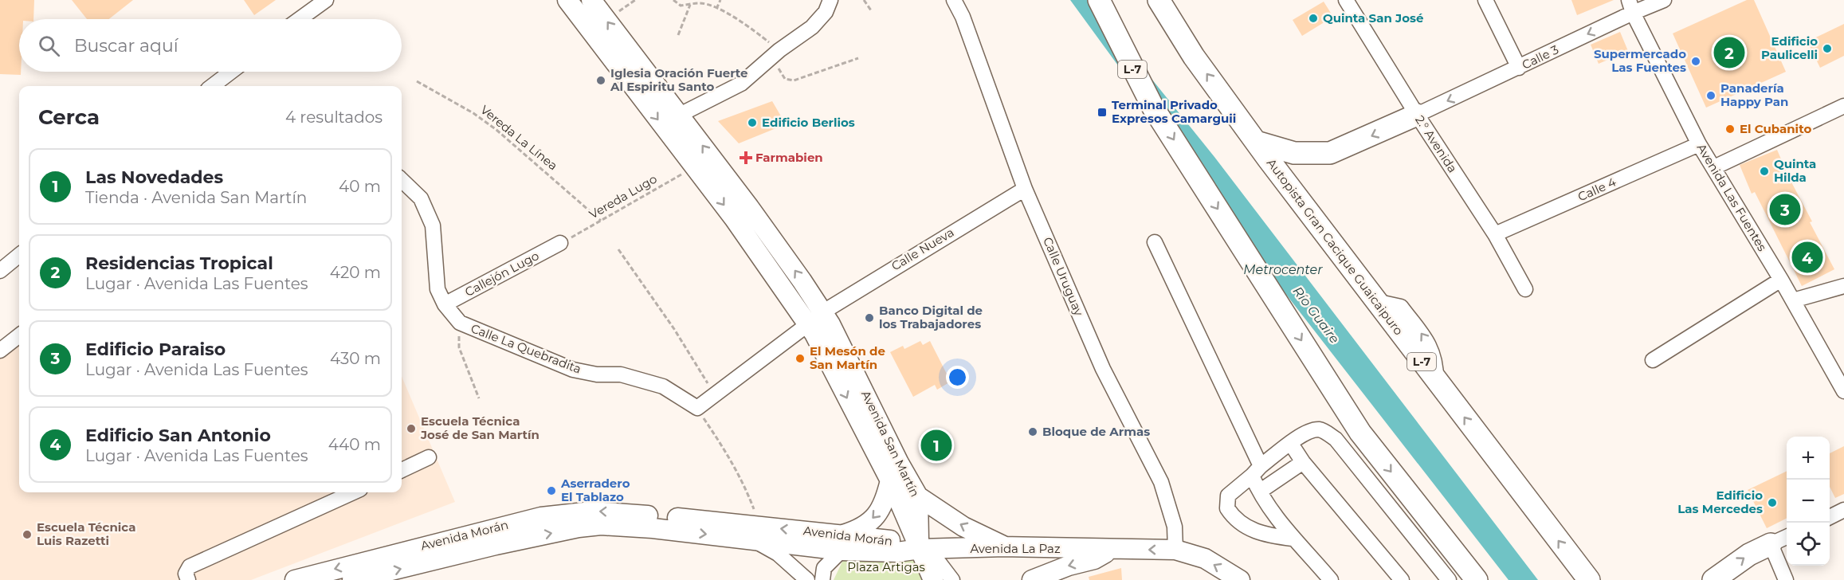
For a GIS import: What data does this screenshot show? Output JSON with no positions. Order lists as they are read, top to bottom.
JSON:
{
  "streets": {
    "highway": ["L-7", "Autopista Gran Cacique Guaicaipuro"],
    "main road": ["Avenida San Martín", "Avenida Morán", "Avenida La Paz"],
    "street": [
      "Calle 3",
      "2.° Avenida",
      "Calle 4",
      "Avenida Las Fuentes",
      "Calle Nueva",
      "Callejón Lugo",
      "Calle Uruguay",
      "Calle La Quebradita"
    ],
    "path": ["Vereda La Línea", "Vereda Lugo"]
  },
  "crossings": [
    ["Calle 3", "2.° Avenida"],
    ["Calle 3", "Avenida Las Fuentes"],
    ["Vereda La Línea", "Vereda Lugo"],
    ["2.° Avenida", "Calle 4"],
    ["Calle 4", "Avenida Las Fuentes"],
    ["Vereda Lugo", "Callejón Lugo"],
    ["Vereda Lugo", "Avenida San Martín"],
    ["Calle Nueva", "Calle Uruguay"],
    ["Calle Nueva", "Avenida San Martín"],
    ["Callejón Lugo", "Calle La Quebradita"],
    ["Calle Uruguay", "Avenida La Paz"],
    ["Avenida San Martín", "Avenida Morán"],
    ["Avenida San Martín", "Avenida La Paz"],
    ["Avenida Morán", "Avenida La Paz"]
  ],
  "one_way": ["Calle 3"],
  "water": ["Metrocenter", "Río Guaire"],
  "parks": ["Plaza Artigas"],
  "places": {
    "other": [
      "Quinta San José",
      "Edificio Paulicelli",
      "Supermercado Las Fuentes",
      "Iglesia Oración Fuerte Al Espiritu Santo",
      "Panadería Happy Pan",
      "Edificio Berlios",
      "El Cubanito",
      "Quinta Hilda",
      "Banco Digital de los Trabajadores",
      "El Mesón de San Martín",
      "Escuela Técnica José de San Martín",
      "Bloque de Armas",
      "Aserradero El Tablazo",
      "Edificio Las Mercedes",
      "Escuela Técnica Luis Razetti"
    ],
    "transit": ["Terminal Privado Expresos Camarguii"],
    "health": ["Farmabien"]
  },
  "page": {
    "search": "Buscar aquí",
    "pins": [
      "2",
      "3",
      "4",
      "1"
    ],
    "heading": ["Cerca", "4 resultados"],
    "list": [
      {
        "mark": "1",
        "name": "Las Novedades",
        "note": "Tienda · Avenida San Martín",
        "value": "40 m"
      },
      {
        "mark": "2",
        "name": "Residencias Tropical",
        "note": "Lugar · Avenida Las Fuentes",
        "value": "420 m"
      },
      {
        "mark": "3",
        "name": "Edificio Paraiso",
        "note": "Lugar · Avenida Las Fuentes",
        "value": "430 m"
      },
      {
        "mark": "4",
        "name": "Edificio San Antonio",
        "note": "Lugar · Avenida Las Fuentes",
        "value": "440 m"
      }
    ],
    "map_buttons": ["+", "−"]
  }
}
